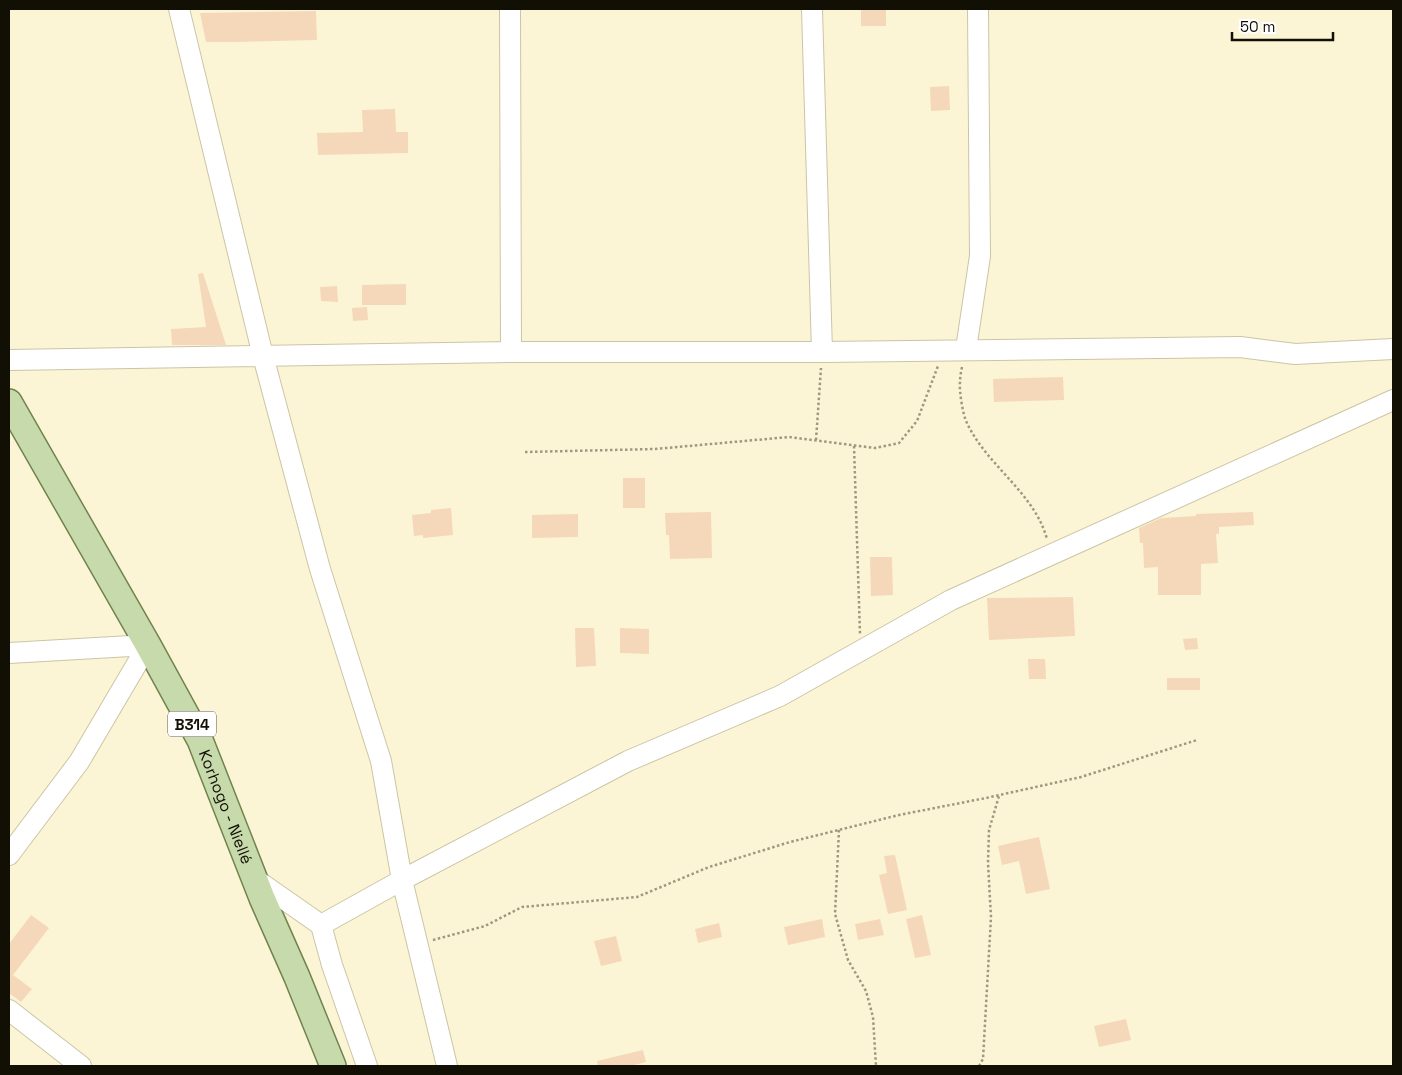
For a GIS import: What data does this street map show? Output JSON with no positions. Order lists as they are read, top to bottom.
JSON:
{
  "streets": {
    "main road": ["B314", "Korhogo - Niellé"]
  },
  "scale_bar": "50 m"
}
